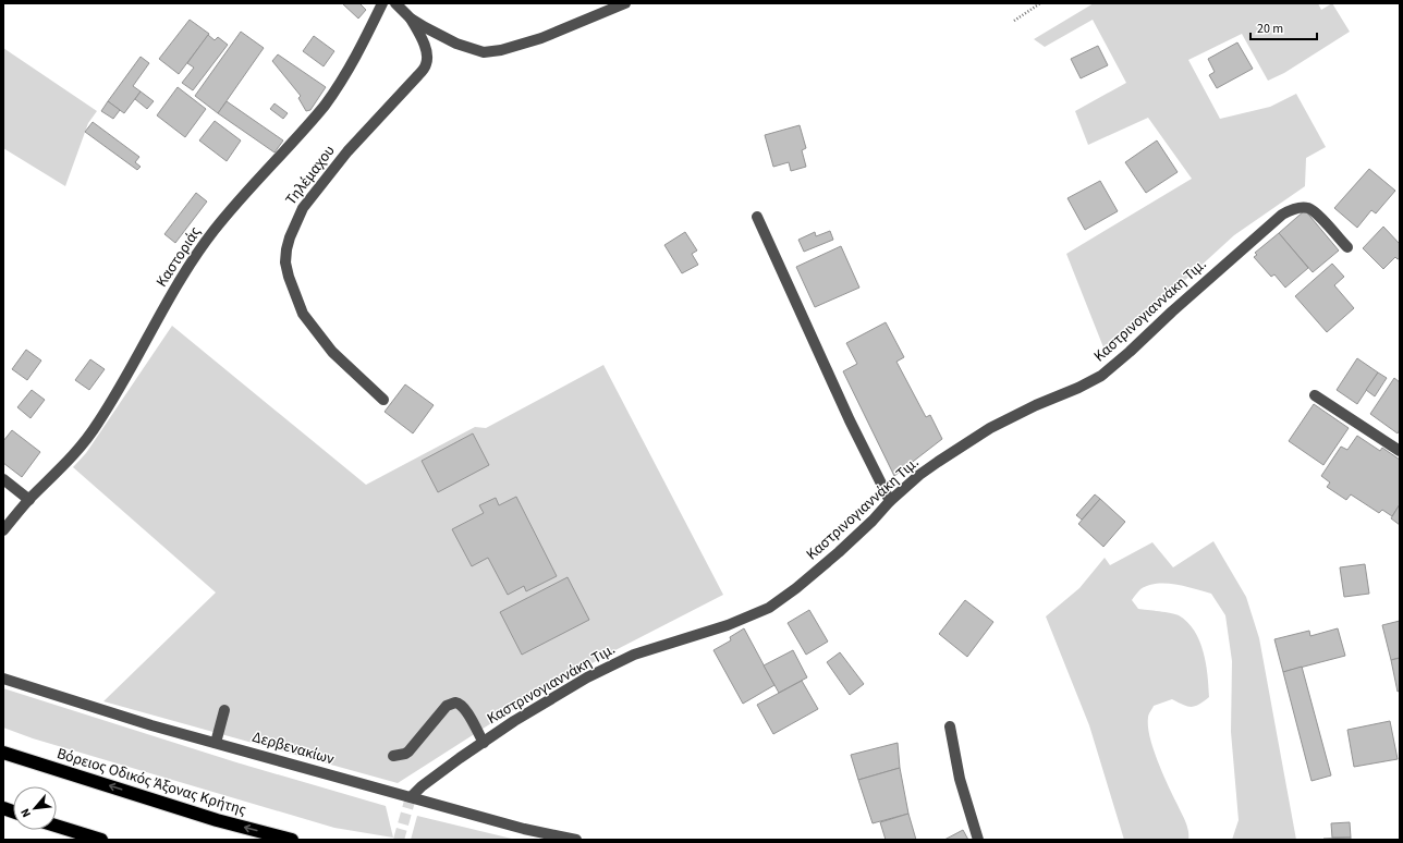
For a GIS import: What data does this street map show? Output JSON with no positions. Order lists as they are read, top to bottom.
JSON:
{
  "streets": {
    "highway": ["Βόρειος Οδικός Άξονας Κρήτης"],
    "street": [
      "Τηλέμαχου",
      "Καστοριάς",
      "Καστρινογιαννάκη Τιμ.",
      "Δερβενακίων"
    ]
  },
  "crossings": [
    ["Καστρινογιαννάκη Τιμ.", "Δερβενακίων"]
  ],
  "one_way": ["Βόρειος Οδικός Άξονας Κρήτης"],
  "scale_bar": "20 m",
  "north": "bottom left"
}
